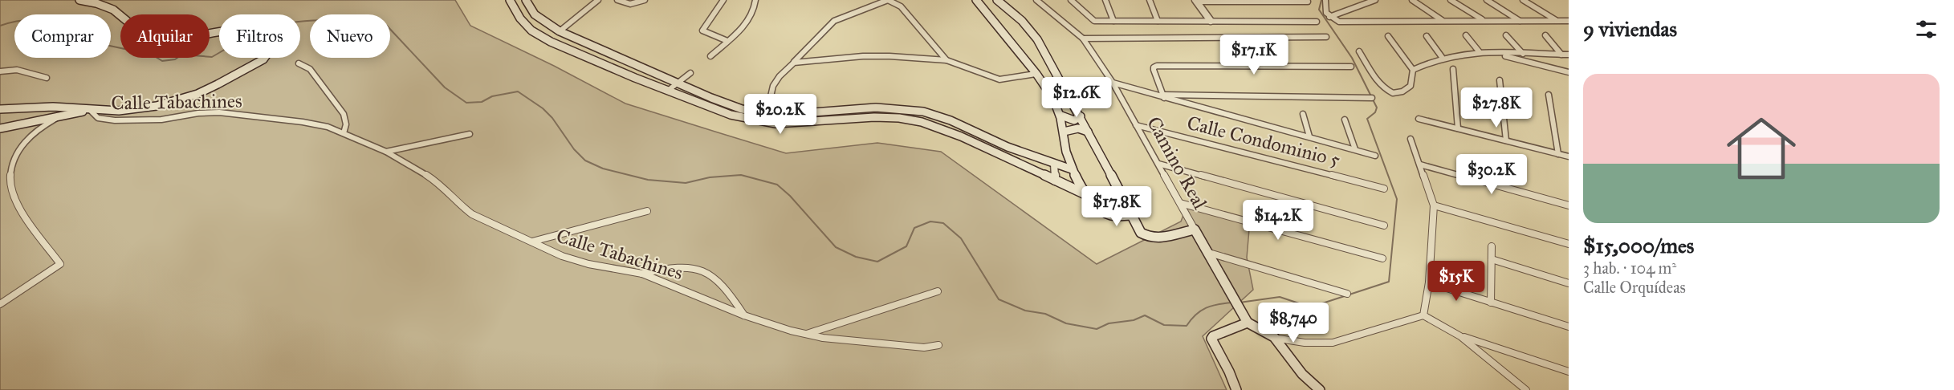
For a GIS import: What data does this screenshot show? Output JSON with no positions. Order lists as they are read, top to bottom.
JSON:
{
  "streets": {
    "main road": ["Camino Real"],
    "street": ["Calle Tabachines", "Calle Condominio 5"]
  },
  "crossings": [
    ["Calle Condominio 5", "Camino Real"]
  ],
  "page": {
    "heading": "9 viviendas",
    "chip": [
      "Comprar",
      "Alquilar",
      "Filtros",
      "Nuevo"
    ],
    "price": [
      "$17.1K",
      "$12.6K",
      "$27.8K",
      "$20.2K",
      "$30.2K",
      "$17.8K",
      "$14.2K",
      "$15K",
      "$8,740"
    ],
    "list": [
      {
        "name": "$15,000/mes",
        "note": "3 hab. · 104 m² · Calle Orquídeas"
      }
    ]
  }
}
